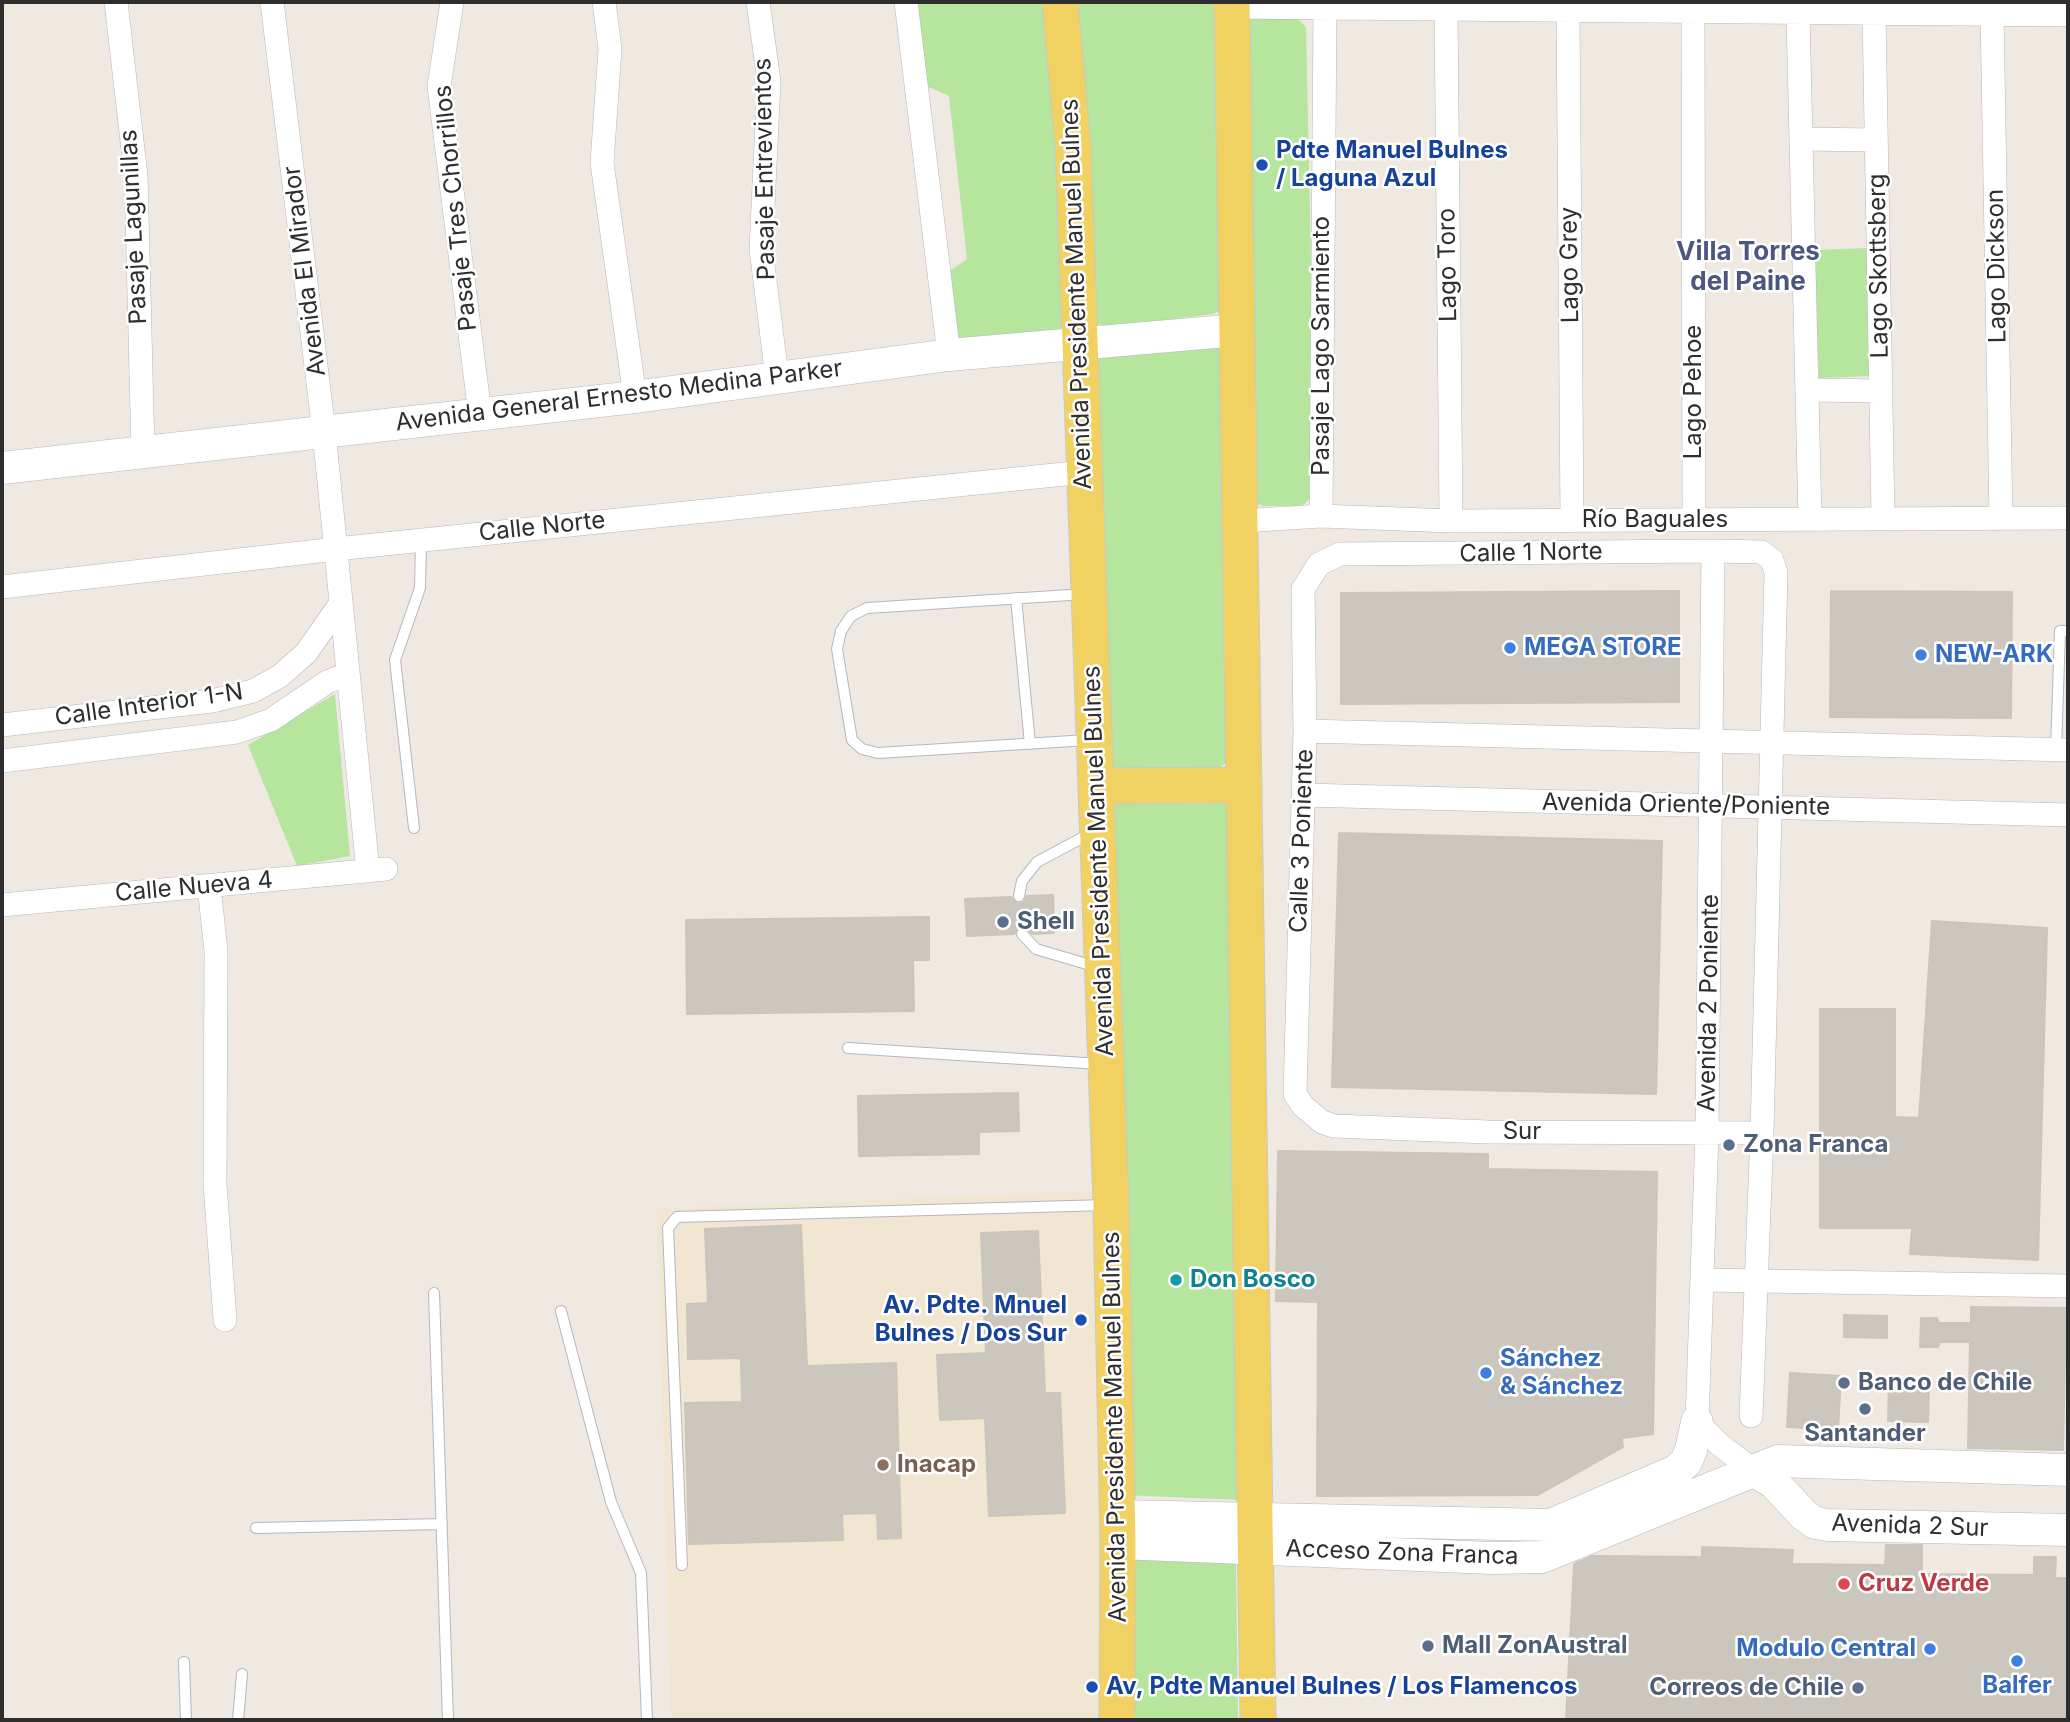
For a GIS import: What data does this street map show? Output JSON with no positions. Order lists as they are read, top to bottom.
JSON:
{
  "streets": {
    "main road": ["Avenida Presidente Manuel Bulnes"],
    "street": [
      "Pasaje Entrevientos",
      "Pasaje Tres Chorrillos",
      "Pasaje Lagunillas",
      "Lago Toro",
      "Lago Grey",
      "Lago Skottsberg",
      "Lago Dickson",
      "Avenida El Mirador",
      "Pasaje Lago Sarmiento",
      "Lago Pehoe",
      "Avenida General Ernesto Medina Parker",
      "Río Baguales",
      "Calle Norte",
      "Calle 1 Norte",
      "Calle Interior 1-N",
      "Avenida Oriente/Poniente",
      "Calle 3 Poniente",
      "Calle Nueva 4",
      "Avenida 2 Poniente",
      "Sur",
      "Avenida 2 Sur",
      "Acceso Zona Franca"
    ]
  },
  "crossings": [
    ["Pasaje Entrevientos", "Avenida General Ernesto Medina Parker"],
    ["Pasaje Tres Chorrillos", "Avenida General Ernesto Medina Parker"],
    ["Pasaje Lagunillas", "Avenida General Ernesto Medina Parker"],
    ["Lago Toro", "Río Baguales"],
    ["Lago Grey", "Río Baguales"],
    ["Lago Skottsberg", "Río Baguales"],
    ["Lago Dickson", "Río Baguales"],
    ["Avenida El Mirador", "Avenida General Ernesto Medina Parker"],
    ["Avenida El Mirador", "Calle Norte"],
    ["Avenida El Mirador", "Calle Interior 1-N"],
    ["Avenida El Mirador", "Calle Nueva 4"],
    ["Avenida Presidente Manuel Bulnes", "Avenida General Ernesto Medina Parker"],
    ["Avenida Presidente Manuel Bulnes", "Calle Norte"],
    ["Avenida Presidente Manuel Bulnes", "Acceso Zona Franca"],
    ["Pasaje Lago Sarmiento", "Río Baguales"],
    ["Lago Pehoe", "Río Baguales"],
    ["Calle 1 Norte", "Calle 3 Poniente"],
    ["Calle 1 Norte", "Avenida 2 Poniente"],
    ["Avenida Oriente/Poniente", "Calle 3 Poniente"],
    ["Avenida Oriente/Poniente", "Avenida 2 Poniente"],
    ["Calle 3 Poniente", "Sur"],
    ["Avenida 2 Poniente", "Sur"],
    ["Avenida 2 Poniente", "Acceso Zona Franca"],
    ["Avenida 2 Sur", "Acceso Zona Franca"]
  ],
  "districts": ["Villa Torres del Paine"],
  "places": [
    "Pdte Manuel Bulnes / Laguna Azul",
    "MEGA STORE",
    "NEW-ARK",
    "Shell",
    "Zona Franca",
    "Don Bosco",
    "Av. Pdte. Mnuel Bulnes / Dos Sur",
    "Sánchez & Sánchez",
    "Banco de Chile",
    "Santander",
    "Inacap",
    "Cruz Verde",
    "Mall ZonAustral",
    "Modulo Central",
    "Balfer",
    "Av, Pdte Manuel Bulnes / Los Flamencos",
    "Correos de Chile"
  ]
}
